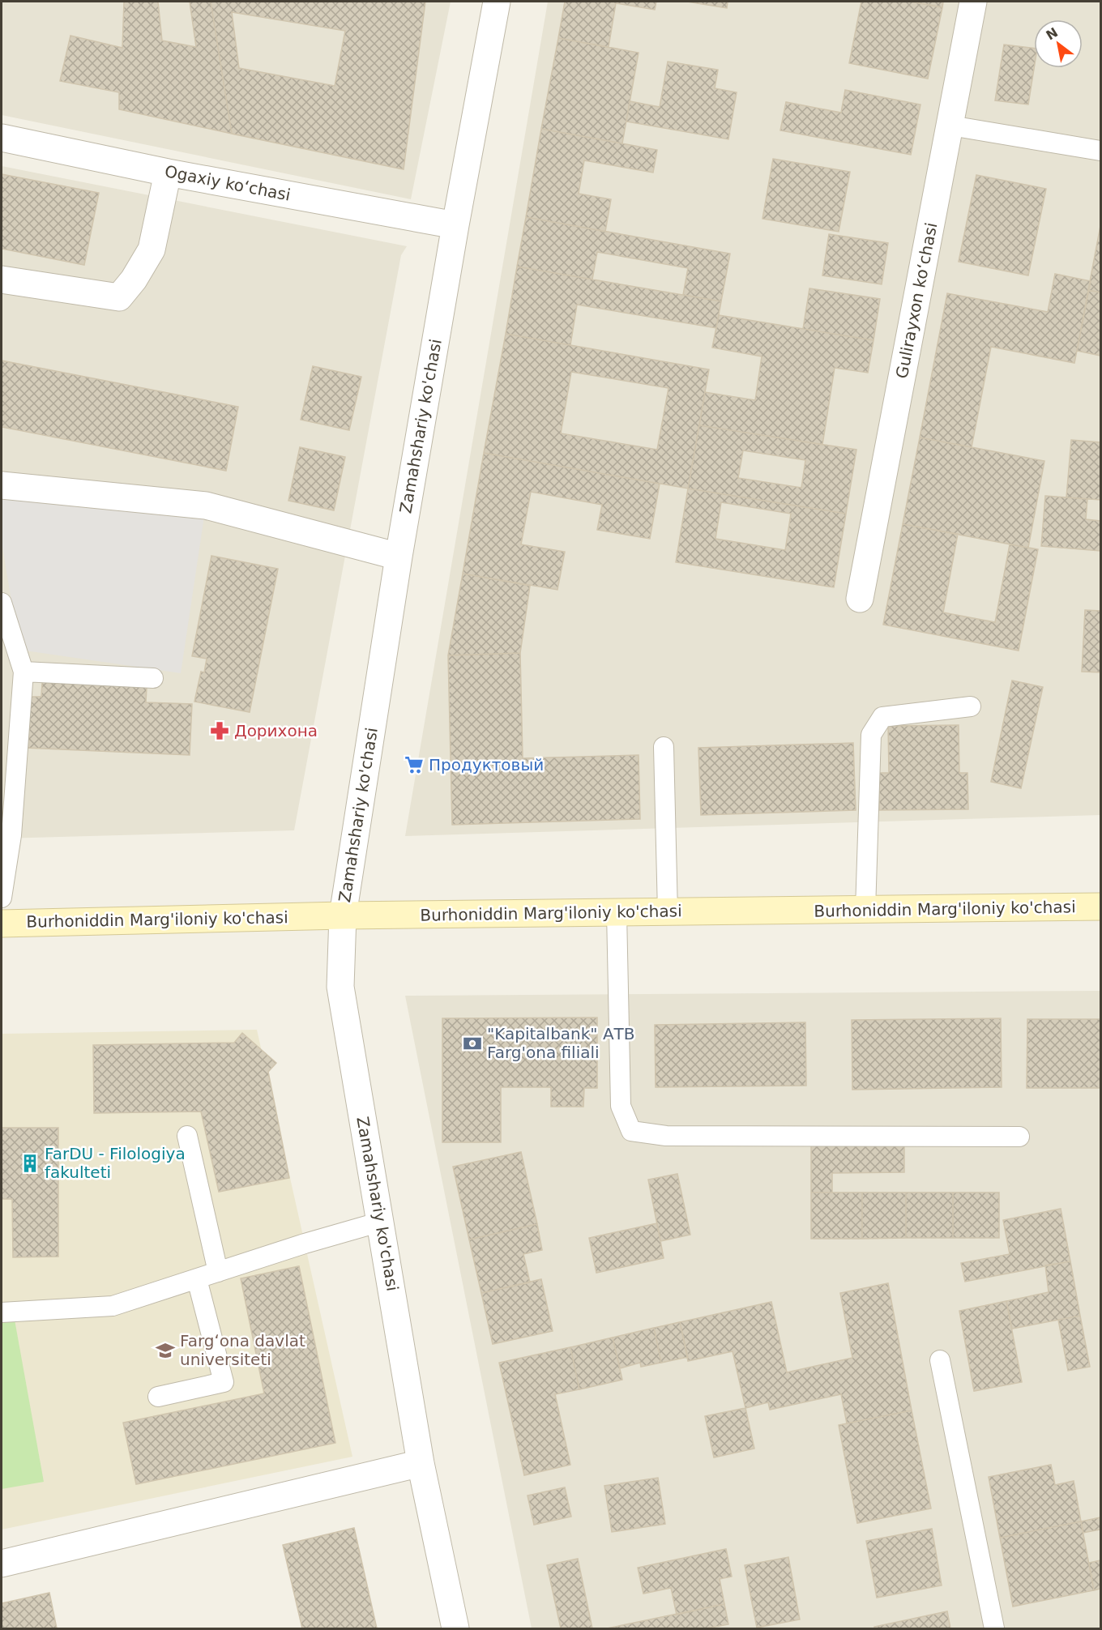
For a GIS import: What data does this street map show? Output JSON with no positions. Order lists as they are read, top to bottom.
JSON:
{
  "streets": {
    "street": [
      "Ogaxiy koʻchasi",
      "Gulirayxon koʻchasi",
      "Zamahshariy ko'chasi",
      "Burhoniddin Marg'iloniy ko'chasi"
    ]
  },
  "crossings": [
    ["Ogaxiy koʻchasi", "Zamahshariy ko'chasi"],
    ["Zamahshariy ko'chasi", "Burhoniddin Marg'iloniy ko'chasi"]
  ],
  "places": {
    "pharmacy": ["Дорихона"],
    "supermarket": ["Продуктовый"],
    "bank": ["\"Kapitalbank\" АТB Farg'ona filiali"],
    "building": ["FarDU - Filologiya fakulteti"],
    "school or university": ["Fargʻona davlat universiteti"]
  },
  "north": "top left"
}
